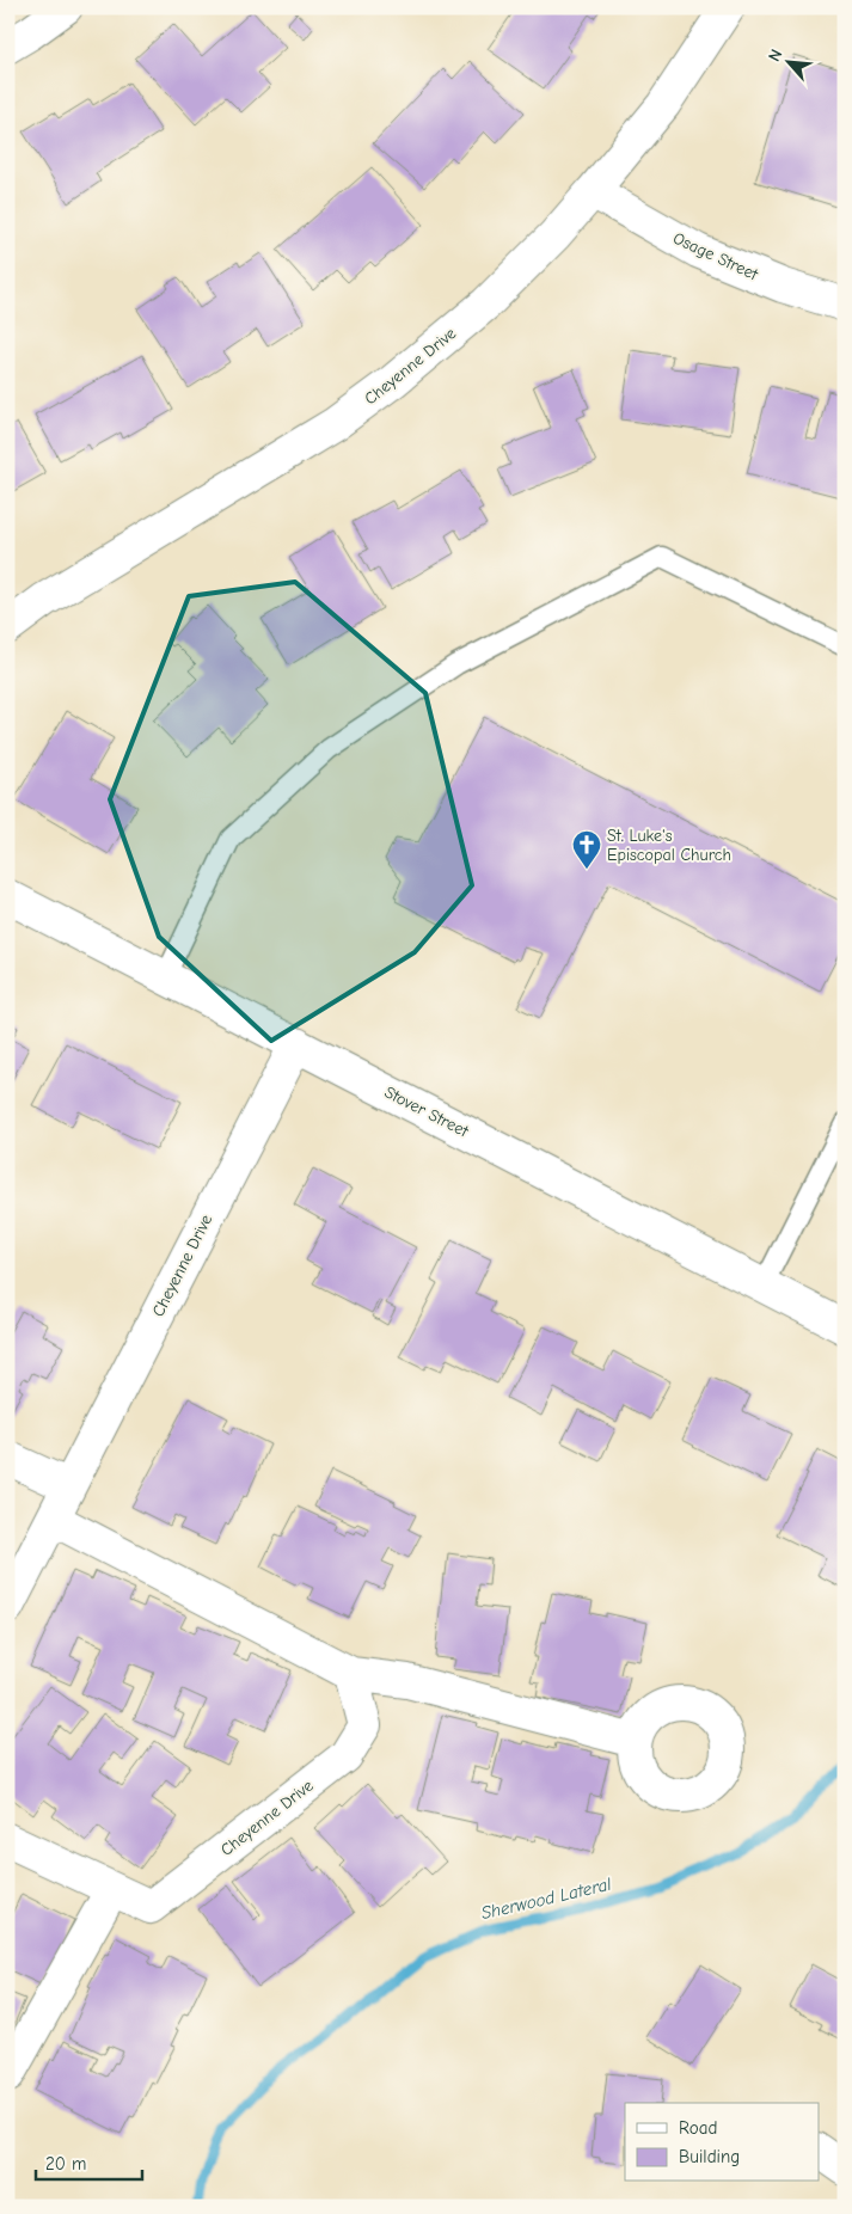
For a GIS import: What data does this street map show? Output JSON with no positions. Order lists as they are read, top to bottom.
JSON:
{
  "streets": {
    "street": ["Osage Street", "Cheyenne Drive", "Stover Street"]
  },
  "crossings": [
    ["Osage Street", "Cheyenne Drive"],
    ["Cheyenne Drive", "Stover Street"]
  ],
  "water": ["Sherwood Lateral"],
  "places": {
    "church": ["St. Luke's Episcopal Church"]
  },
  "legend": ["Road", "Building"],
  "scale_bar": "20 m",
  "north": "top left"
}
